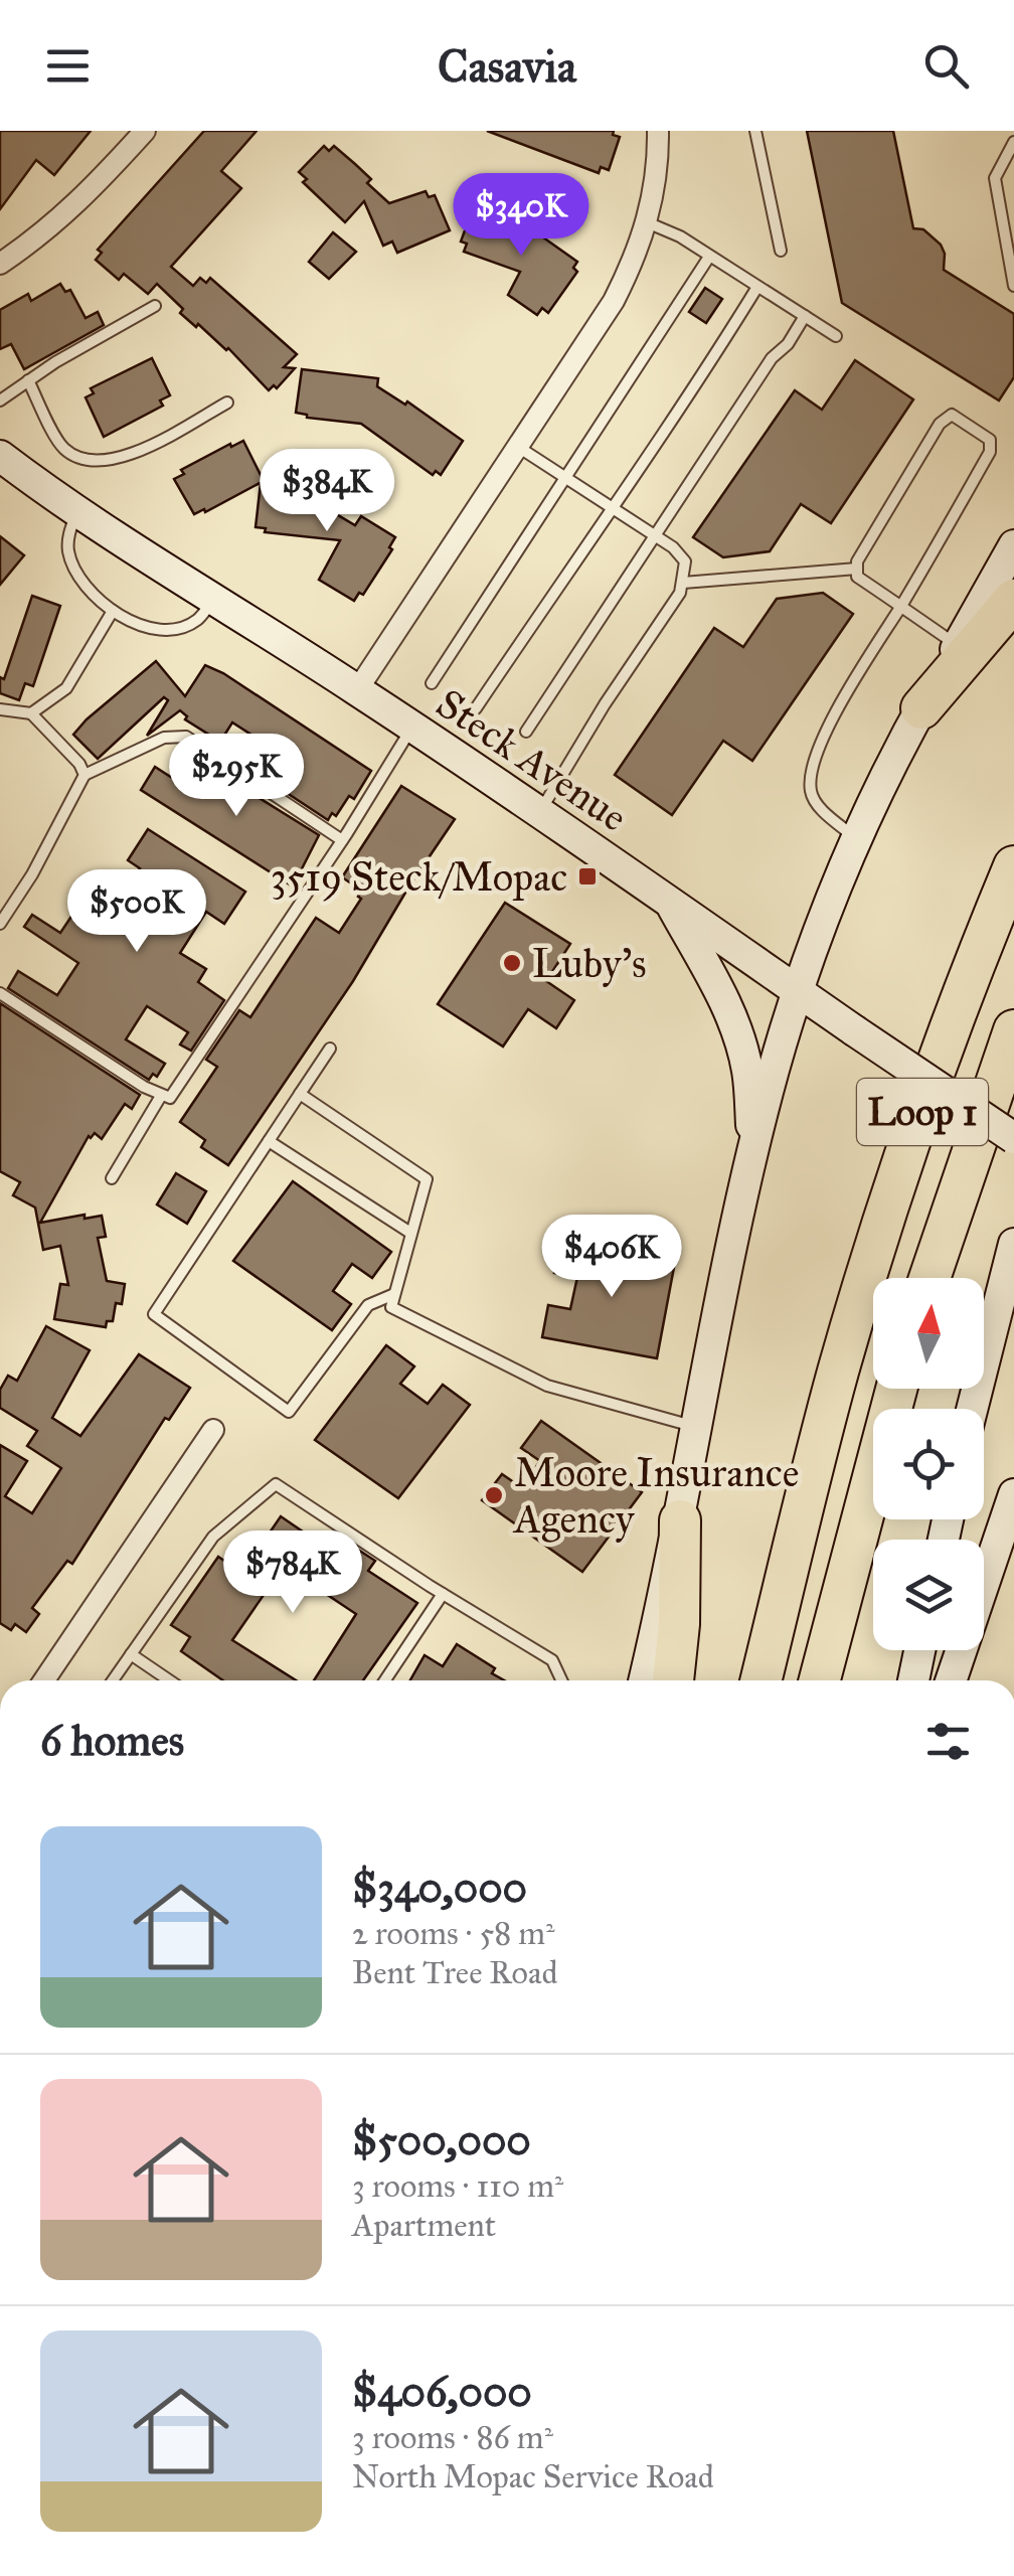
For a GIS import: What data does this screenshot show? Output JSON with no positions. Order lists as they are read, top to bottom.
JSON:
{
  "streets": {
    "highway": ["Loop 1"],
    "main road": ["Steck Avenue"]
  },
  "places": {
    "transit": ["3519 Steck/Mopac"],
    "other": ["Luby's", "Moore Insurance Agency"]
  },
  "north": "top",
  "page": {
    "header": "Casavia",
    "price": [
      "$340K",
      "$384K",
      "$295K",
      "$500K",
      "$406K",
      "$784K"
    ],
    "heading": "6 homes",
    "list": [
      {
        "name": "$340,000",
        "note": "2 rooms · 58 m² · Bent Tree Road"
      },
      {
        "name": "$500,000",
        "note": "3 rooms · 110 m² · Apartment"
      },
      {
        "name": "$406,000",
        "note": "3 rooms · 86 m² · North Mopac Service Road"
      }
    ]
  }
}
